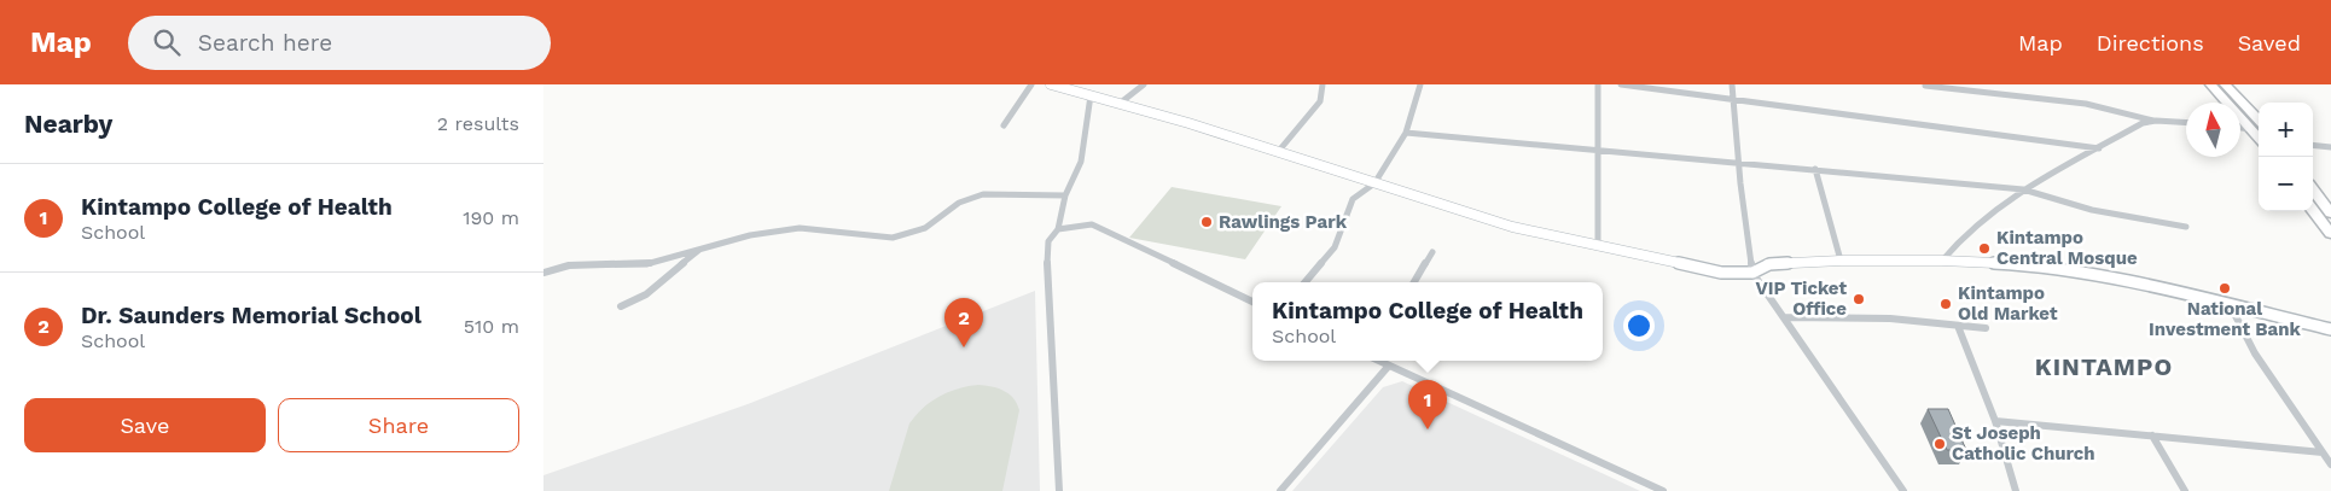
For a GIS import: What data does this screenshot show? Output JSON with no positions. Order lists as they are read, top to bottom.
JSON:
{
  "districts": ["KINTAMPO"],
  "places": [
    "Rawlings Park",
    "Kintampo Central Mosque",
    "National Investment Bank",
    "VIP Ticket Office",
    "Kintampo Old Market",
    "St Joseph Catholic Church"
  ],
  "north": "top",
  "page": {
    "header": "Map",
    "search": "Search here",
    "nav": ["Map", "Directions", "Saved"],
    "heading": ["Nearby", "2 results"],
    "map_buttons": ["+", "−"],
    "list": [
      {
        "mark": "1",
        "name": "Kintampo College of Health",
        "note": "School",
        "value": "190 m"
      },
      {
        "mark": "2",
        "name": "Dr. Saunders Memorial School",
        "note": "School",
        "value": "510 m"
      }
    ],
    "popup": ["Kintampo College of Health", "School"],
    "pins": ["2", "1"],
    "buttons": ["Save", "Share"]
  }
}
